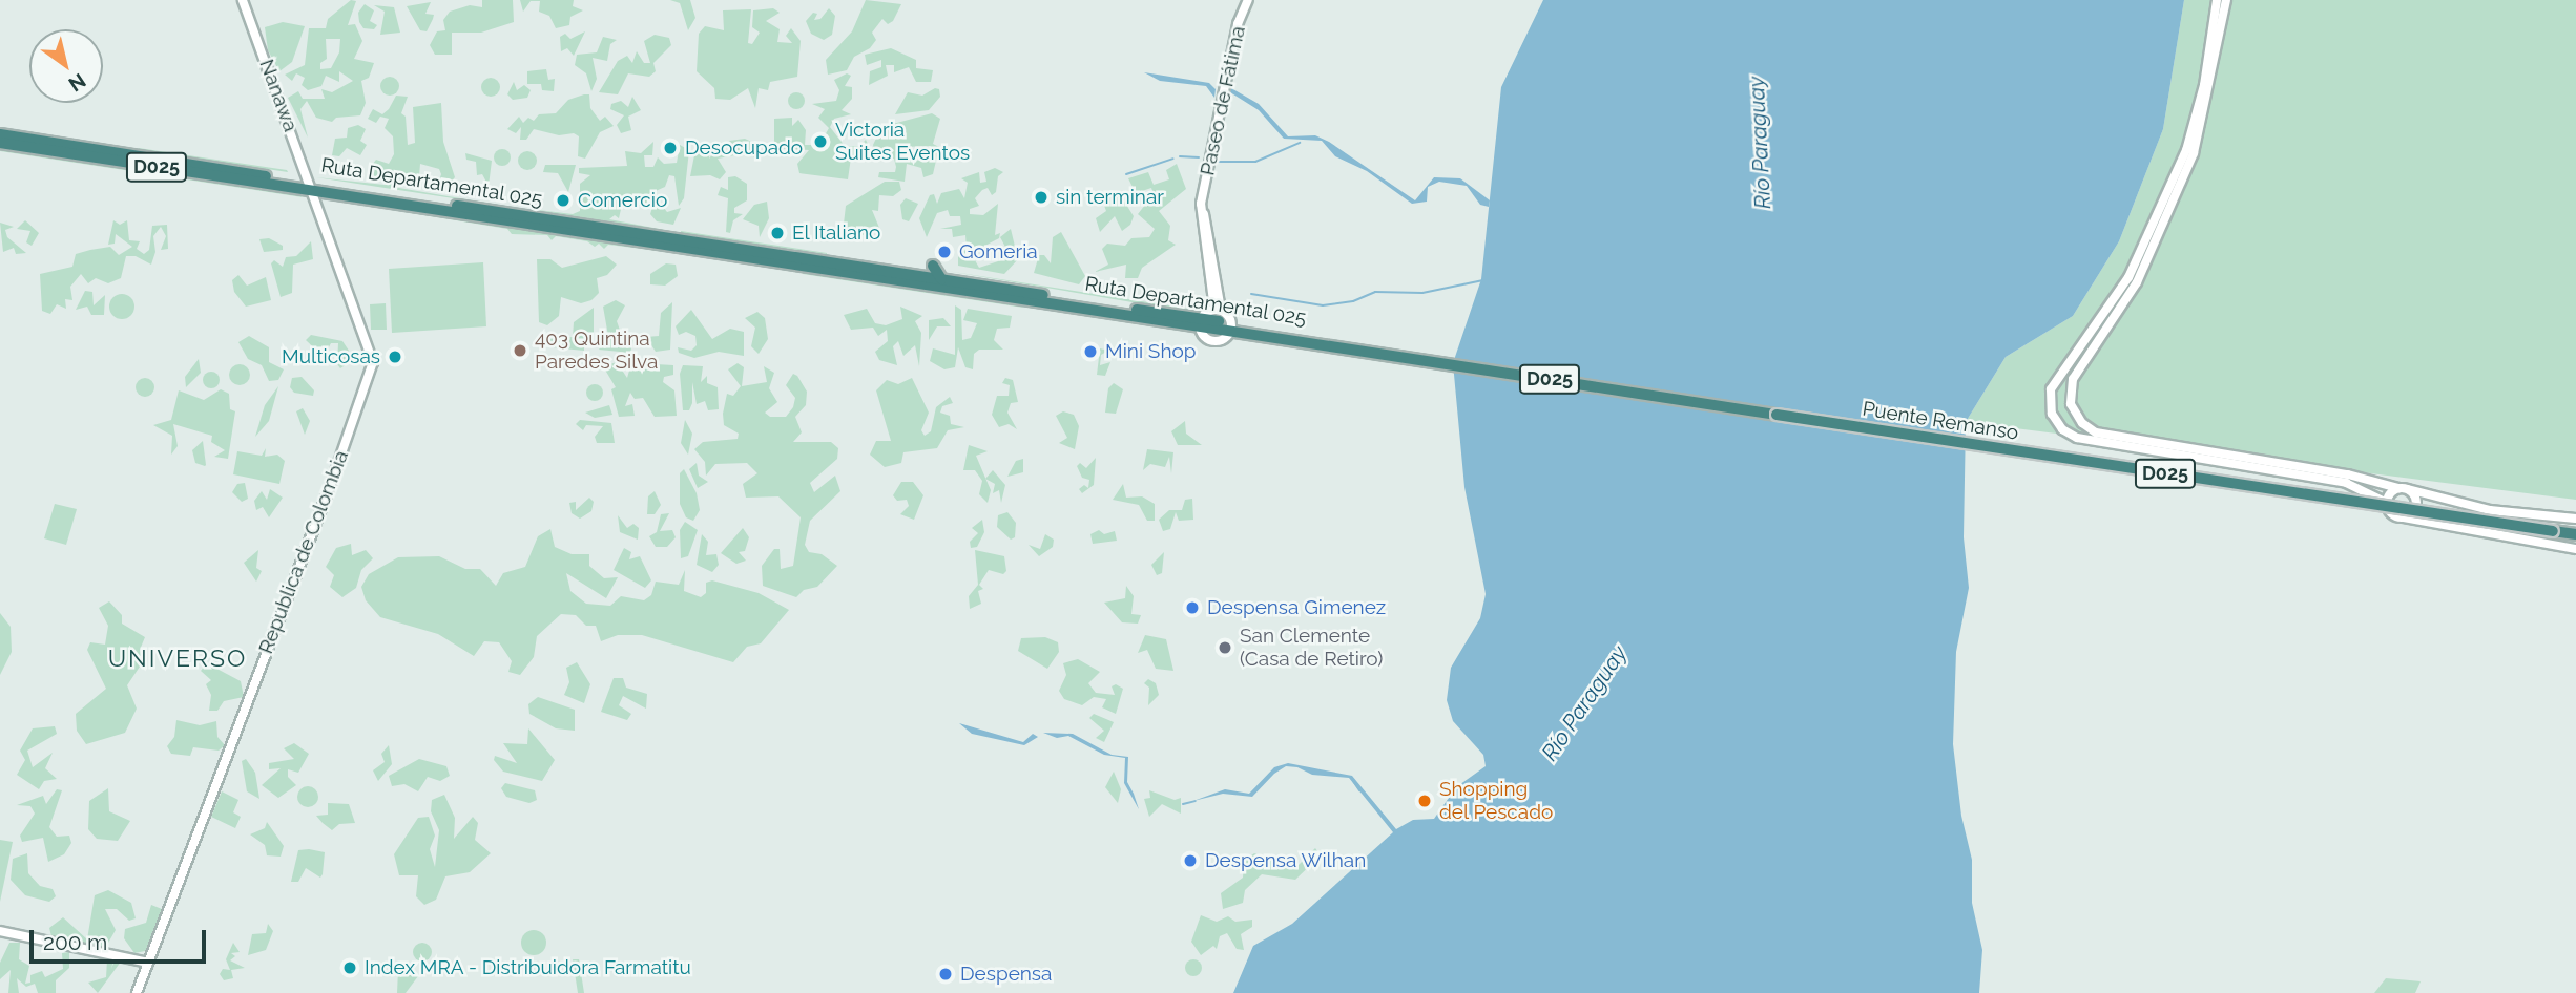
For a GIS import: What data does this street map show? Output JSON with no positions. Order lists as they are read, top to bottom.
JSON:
{
  "streets": {
    "highway": ["D025", "Ruta Departamental 025", "Puente Remanso"],
    "street": ["Nanawa", "Paseo de Fátima", "Republica de Colombia"]
  },
  "crossings": [
    ["Nanawa", "Ruta Departamental 025"],
    ["Nanawa", "Republica de Colombia"],
    ["Ruta Departamental 025", "Puente Remanso"],
    ["Ruta Departamental 025", "Republica de Colombia"]
  ],
  "districts": ["UNIVERSO"],
  "water": ["Río Paraguay"],
  "places": [
    "Victoria Suites Eventos",
    "Desocupado",
    "sin terminar",
    "Comercio",
    "El Italiano",
    "Gomeria",
    "403 Quintina Paredes Silva",
    "Mini Shop",
    "Multicosas",
    "Despensa Gimenez",
    "San Clemente (Casa de Retiro)",
    "Shopping del Pescado",
    "Despensa Wilhan",
    "Index MRA - Distribuidora Farmatitu",
    "Despensa"
  ],
  "scale_bar": "200 m",
  "north": "bottom right"
}
